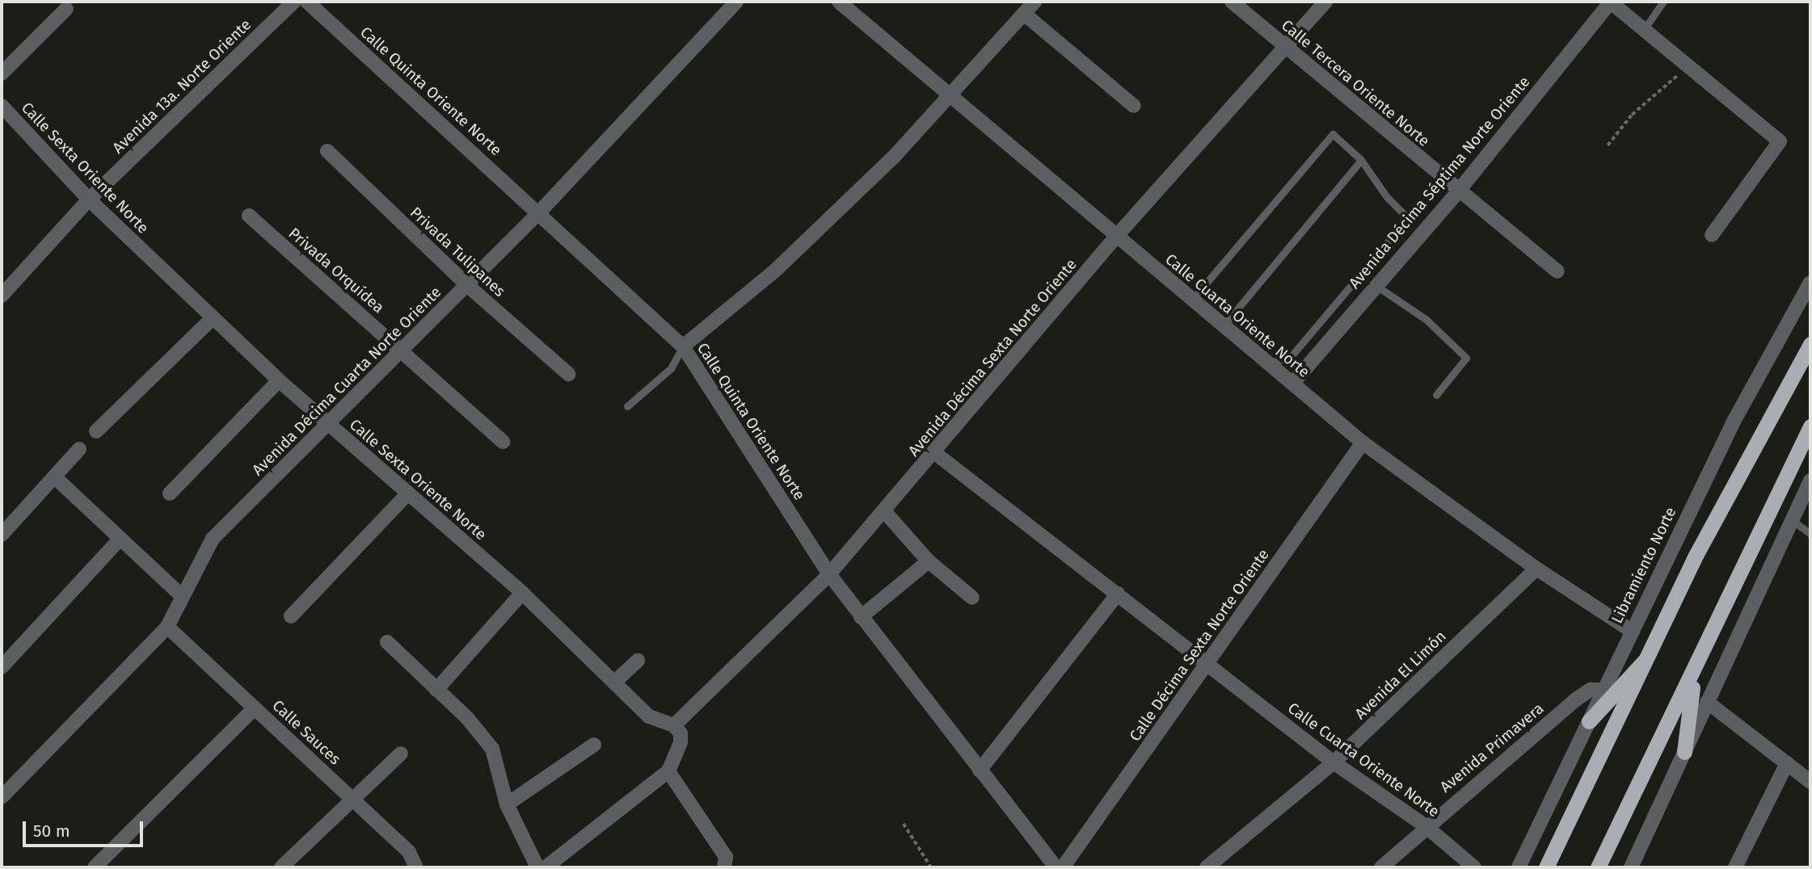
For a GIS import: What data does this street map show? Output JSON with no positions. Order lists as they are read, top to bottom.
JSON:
{
  "streets": {
    "street": [
      "Calle Tercera Oriente Norte",
      "Avenida 13a. Norte Oriente",
      "Calle Quinta Oriente Norte",
      "Calle Sexta Oriente Norte",
      "Avenida Décima Séptima Norte Oriente",
      "Privada Tulipanes",
      "Privada Orquídea",
      "Calle Cuarta Oriente Norte",
      "Avenida Décima Sexta Norte Oriente",
      "Avenida Décima Cuarta Norte Oriente",
      "Libramiento Norte",
      "Calle Décima Sexta Norte Oriente",
      "Avenida El Limón",
      "Calle Sauces",
      "Avenida Primavera"
    ]
  },
  "crossings": [
    ["Calle Tercera Oriente Norte", "Avenida Décima Séptima Norte Oriente"],
    ["Calle Tercera Oriente Norte", "Avenida Décima Sexta Norte Oriente"],
    ["Avenida 13a. Norte Oriente", "Calle Sexta Oriente Norte"],
    ["Calle Quinta Oriente Norte", "Avenida Décima Sexta Norte Oriente"],
    ["Calle Quinta Oriente Norte", "Avenida Décima Cuarta Norte Oriente"],
    ["Calle Sexta Oriente Norte", "Avenida Décima Sexta Norte Oriente"],
    ["Calle Sexta Oriente Norte", "Avenida Décima Cuarta Norte Oriente"],
    ["Avenida Décima Séptima Norte Oriente", "Calle Cuarta Oriente Norte"],
    ["Privada Tulipanes", "Avenida Décima Cuarta Norte Oriente"],
    ["Privada Orquídea", "Avenida Décima Cuarta Norte Oriente"],
    ["Calle Cuarta Oriente Norte", "Avenida Décima Sexta Norte Oriente"],
    ["Calle Cuarta Oriente Norte", "Libramiento Norte"],
    ["Calle Cuarta Oriente Norte", "Calle Décima Sexta Norte Oriente"],
    ["Calle Cuarta Oriente Norte", "Avenida El Limón"],
    ["Calle Cuarta Oriente Norte", "Avenida Primavera"],
    ["Avenida Décima Cuarta Norte Oriente", "Calle Sauces"],
    ["Libramiento Norte", "Avenida Primavera"]
  ],
  "scale_bar": "50 m"
}
